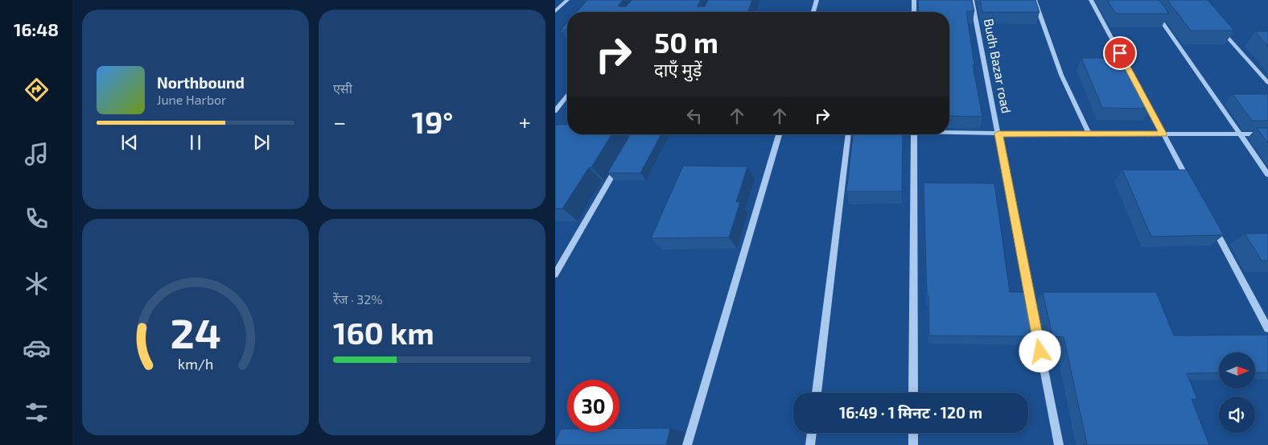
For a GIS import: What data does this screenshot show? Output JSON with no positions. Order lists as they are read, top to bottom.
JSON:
{
  "streets": {
    "street": ["Budh Bazar road"]
  },
  "north": "right",
  "page": {
    "tabs": "16:48",
    "tile": [
      "एसी",
      ["रेंज · 32%", "160 km"]
    ],
    "turn": ["50 m", "दाएँ मुड़ें"],
    "song": ["Northbound", "June Harbor"],
    "heat": ["−", "19°", "+"],
    "limit": "30",
    "trip": "16:49 · 1 मिनट · 120 m",
    "gauge": ["24", "km/h"]
  }
}
